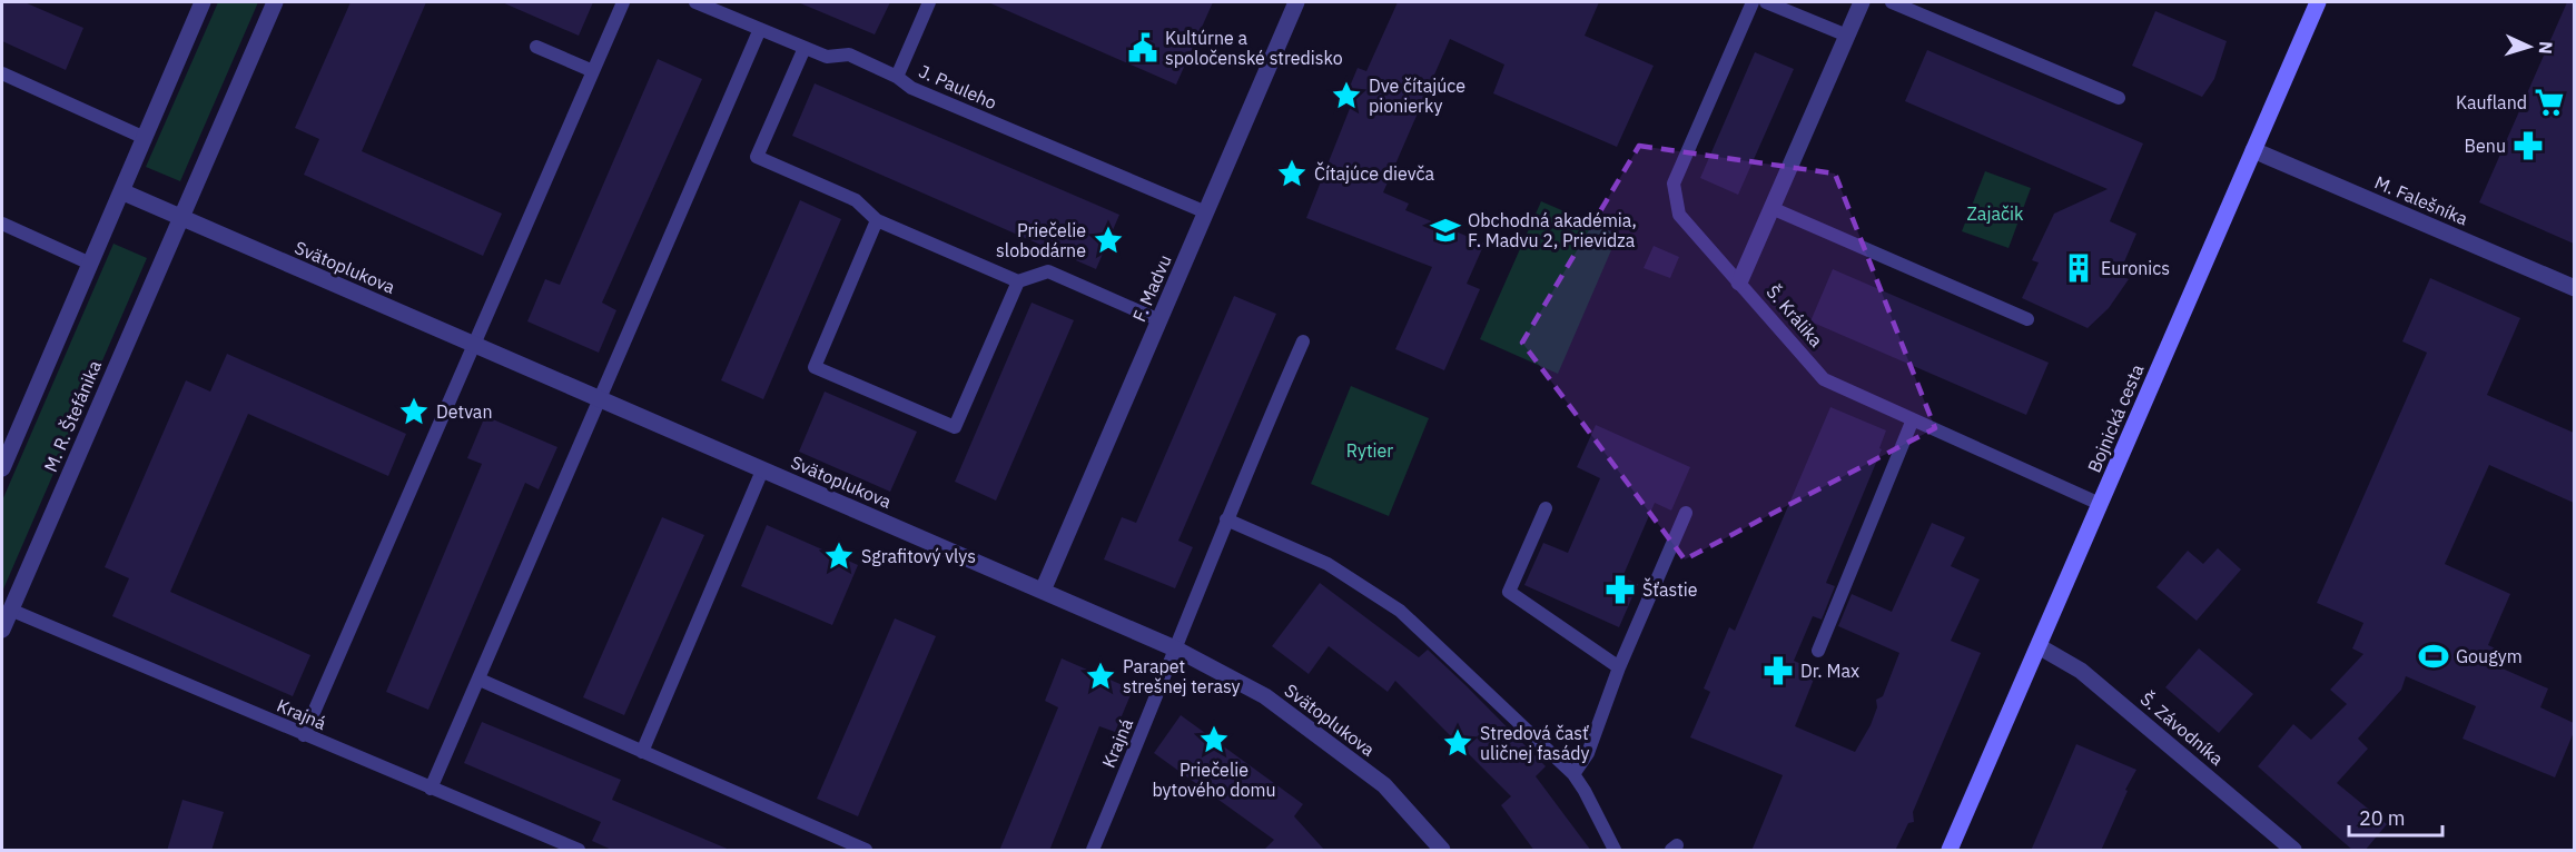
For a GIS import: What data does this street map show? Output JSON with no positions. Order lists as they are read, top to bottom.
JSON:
{
  "streets": {
    "street": [
      "M. Falešníka",
      "Svätoplukova",
      "F. Madvu",
      "Š. Králika",
      "M. R. Štefánika",
      "Bojnická cesta",
      "Š. Závodníka"
    ],
    "lane": ["J. Pauleho", "Krajná"]
  },
  "crossings": [
    ["J. Pauleho", "F. Madvu"],
    ["M. Falešníka", "Bojnická cesta"],
    ["Svätoplukova", "F. Madvu"],
    ["Svätoplukova", "M. R. Štefánika"],
    ["Svätoplukova", "Krajná"],
    ["Š. Králika", "Bojnická cesta"],
    ["M. R. Štefánika", "Krajná"],
    ["Bojnická cesta", "Š. Závodníka"]
  ],
  "parks": ["Zajačik", "Rytier"],
  "places": {
    "public building": ["Kultúrne a spoločenské stredisko"],
    "place": [
      "Dve čítajúce pionierky",
      "Čítajúce dievča",
      "Priečelie slobodárne",
      "Detvan",
      "Sgrafitový vlys",
      "Parapet strešnej terasy",
      "Priečelie bytového domu",
      "Stredová časť uličnej fasády"
    ],
    "supermarket": ["Kaufland"],
    "pharmacy": ["Benu", "Šťastie", "Dr. Max"],
    "school or university": ["Obchodná akadémia, F. Madvu 2, Prievidza"],
    "building": ["Euronics"],
    "sports": ["Gougym"]
  },
  "scale_bar": "20 m",
  "north": "right"
}
